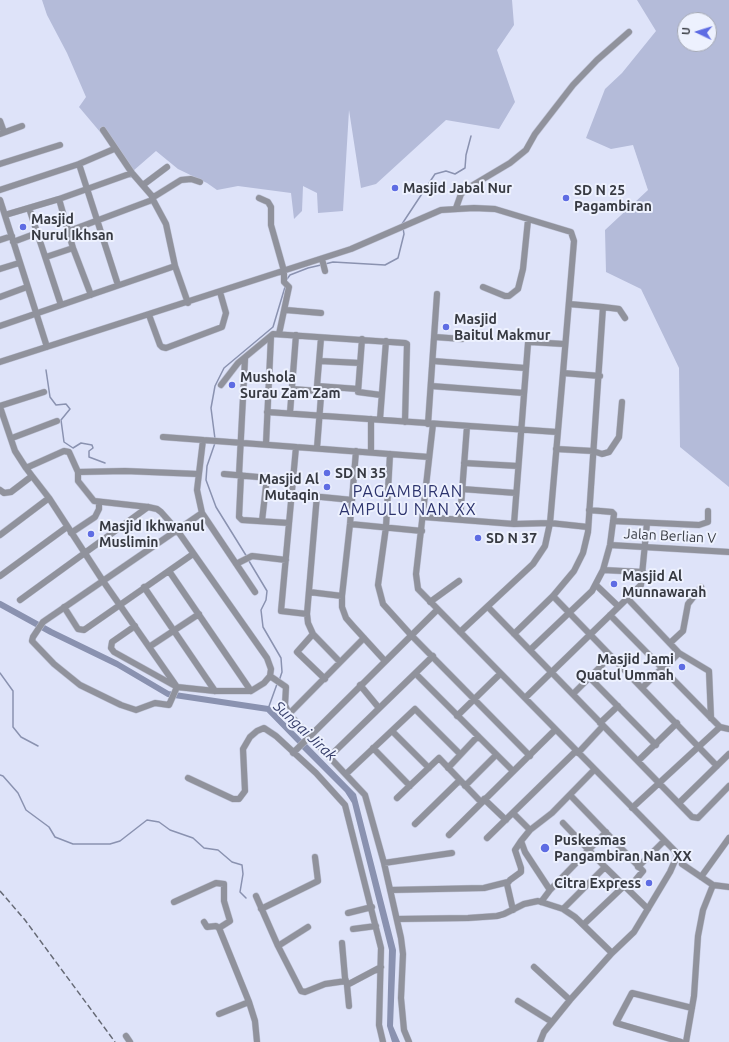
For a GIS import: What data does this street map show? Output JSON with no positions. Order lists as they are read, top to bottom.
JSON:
{
  "streets": {
    "street": ["Jalan Berlian V"]
  },
  "districts": ["PAGAMBIRAN AMPULU NAN XX"],
  "water": ["Sungai Jirak"],
  "places": [
    "Masjid Jabal Nur",
    "SD N 25 Pagambiran",
    "Masjid Nurul Ikhsan",
    "Masjid Baitul Makmur",
    "Mushola Surau Zam Zam",
    "SD N 35",
    "Masjid Al Mutaqin",
    "Masjid Ikhwanul Muslimin",
    "SD N 37",
    "Masjid Al Munnawarah",
    "Masjid Jami Quatul Ummah",
    "Puskesmas Pangambiran Nan XX",
    "Citra Express"
  ],
  "north": "left"
}
